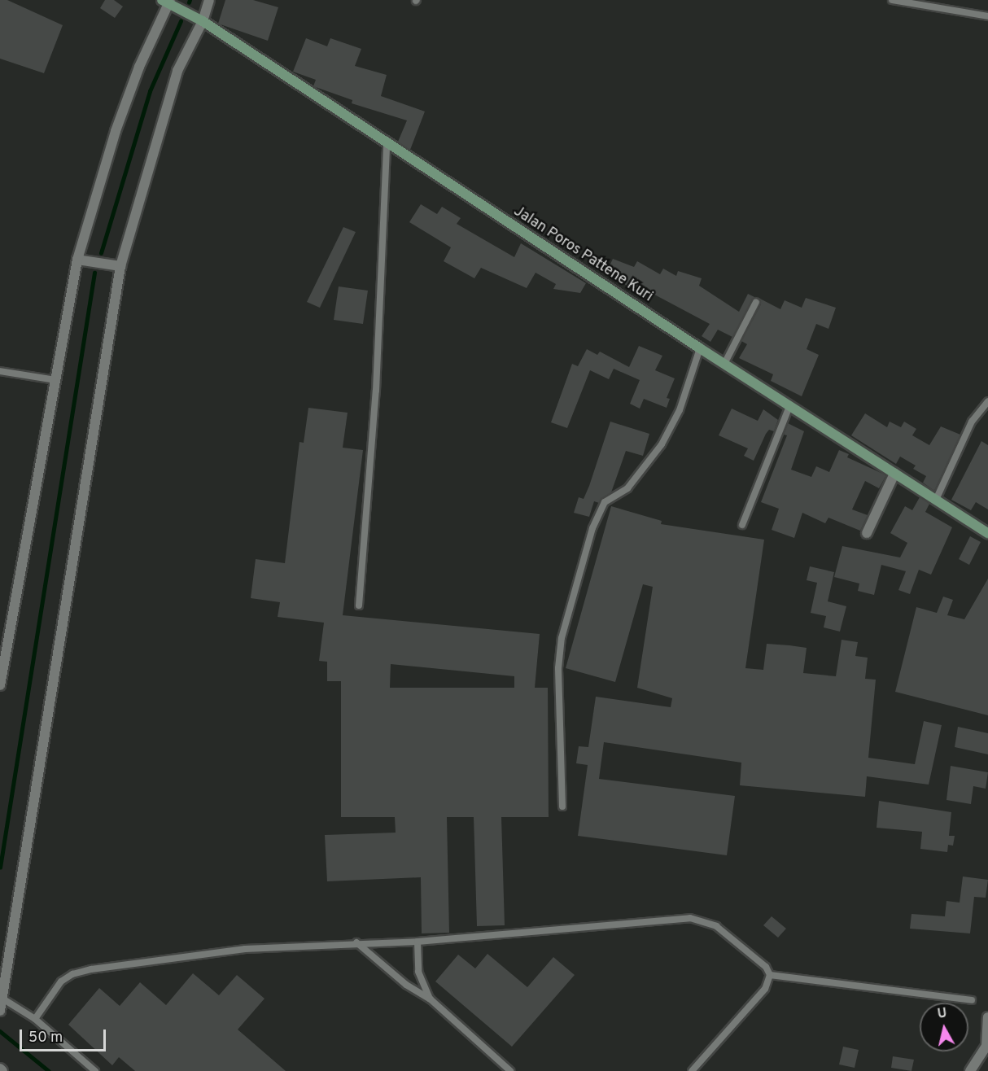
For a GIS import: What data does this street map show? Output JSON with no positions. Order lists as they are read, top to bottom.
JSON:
{
  "streets": {
    "street": ["Jalan Poros Pattene Kuri"]
  },
  "scale_bar": "50 m",
  "north": "top"
}
